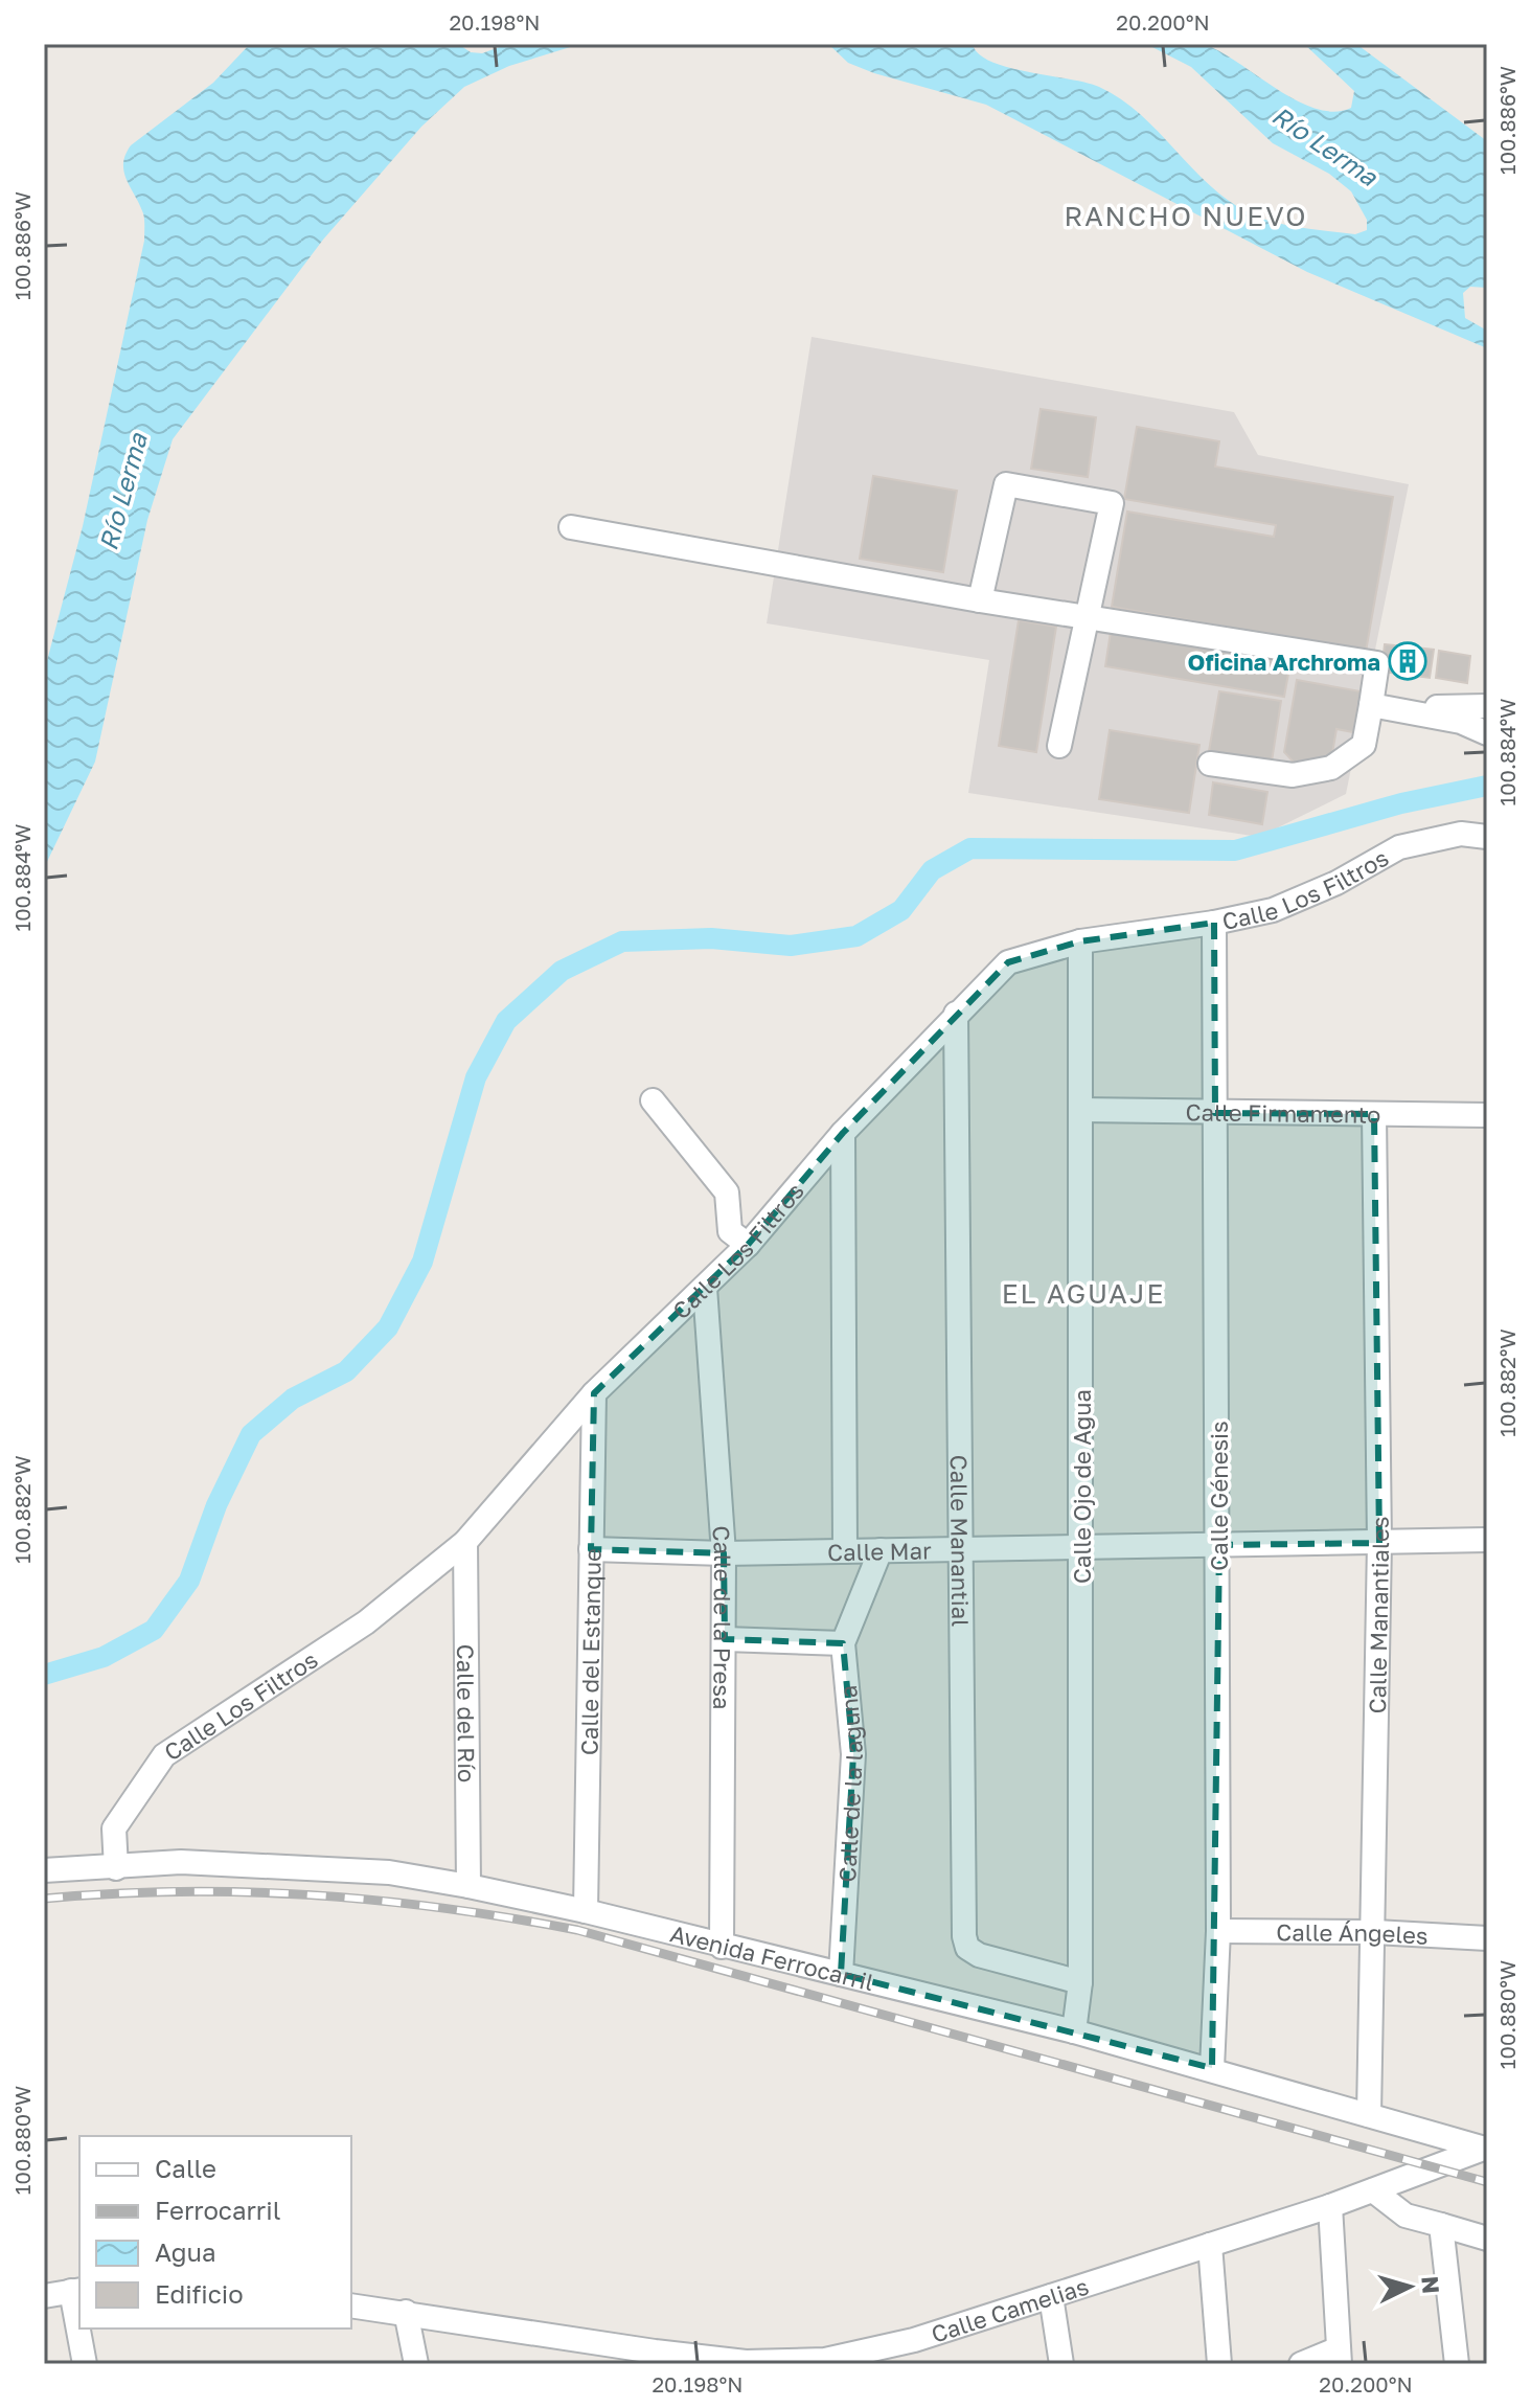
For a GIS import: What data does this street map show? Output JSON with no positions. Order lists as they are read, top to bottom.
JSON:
{
  "streets": {
    "street": [
      "Calle Los Filtros",
      "Calle Firmamento",
      "Calle Ojo de Agua",
      "Calle Génesis",
      "Calle Manantial",
      "Calle Mar",
      "Calle Manantiales",
      "Calle de la Presa",
      "Calle del Estanque",
      "Calle del Río",
      "Calle de la laguna",
      "Calle Ángeles",
      "Avenida Ferrocarril",
      "Calle Camelias"
    ]
  },
  "crossings": [
    ["Calle Los Filtros", "Calle Ojo de Agua"],
    ["Calle Los Filtros", "Calle Génesis"],
    ["Calle Los Filtros", "Calle Manantial"],
    ["Calle Los Filtros", "Calle de la Presa"],
    ["Calle Los Filtros", "Calle del Estanque"],
    ["Calle Los Filtros", "Calle del Río"],
    ["Calle Los Filtros", "Avenida Ferrocarril"],
    ["Calle Firmamento", "Calle Ojo de Agua"],
    ["Calle Firmamento", "Calle Génesis"],
    ["Calle Firmamento", "Calle Manantiales"],
    ["Calle Ojo de Agua", "Calle Manantial"],
    ["Calle Ojo de Agua", "Calle Mar"],
    ["Calle Ojo de Agua", "Avenida Ferrocarril"],
    ["Calle Génesis", "Calle Mar"],
    ["Calle Génesis", "Calle Ángeles"],
    ["Calle Génesis", "Avenida Ferrocarril"],
    ["Calle Manantial", "Calle Mar"],
    ["Calle Mar", "Calle Manantiales"],
    ["Calle Mar", "Calle de la Presa"],
    ["Calle Mar", "Calle del Estanque"],
    ["Calle Mar", "Calle de la laguna"],
    ["Calle Manantiales", "Calle Ángeles"],
    ["Calle Manantiales", "Avenida Ferrocarril"],
    ["Calle de la Presa", "Avenida Ferrocarril"],
    ["Calle del Estanque", "Avenida Ferrocarril"],
    ["Calle del Río", "Avenida Ferrocarril"],
    ["Calle de la laguna", "Avenida Ferrocarril"],
    ["Avenida Ferrocarril", "Calle Camelias"]
  ],
  "districts": ["RANCHO NUEVO", "EL AGUAJE"],
  "water": ["Río Lerma"],
  "places": {
    "building": ["Oficina Archroma"]
  },
  "legend": [
    "Calle",
    "Ferrocarril",
    "Agua",
    "Edificio"
  ],
  "north": "right",
  "coordinates": [
    "20.198°N",
    "20.200°N",
    "100.886°W",
    "100.884°W",
    "100.882°W",
    "100.880°W"
  ]
}
